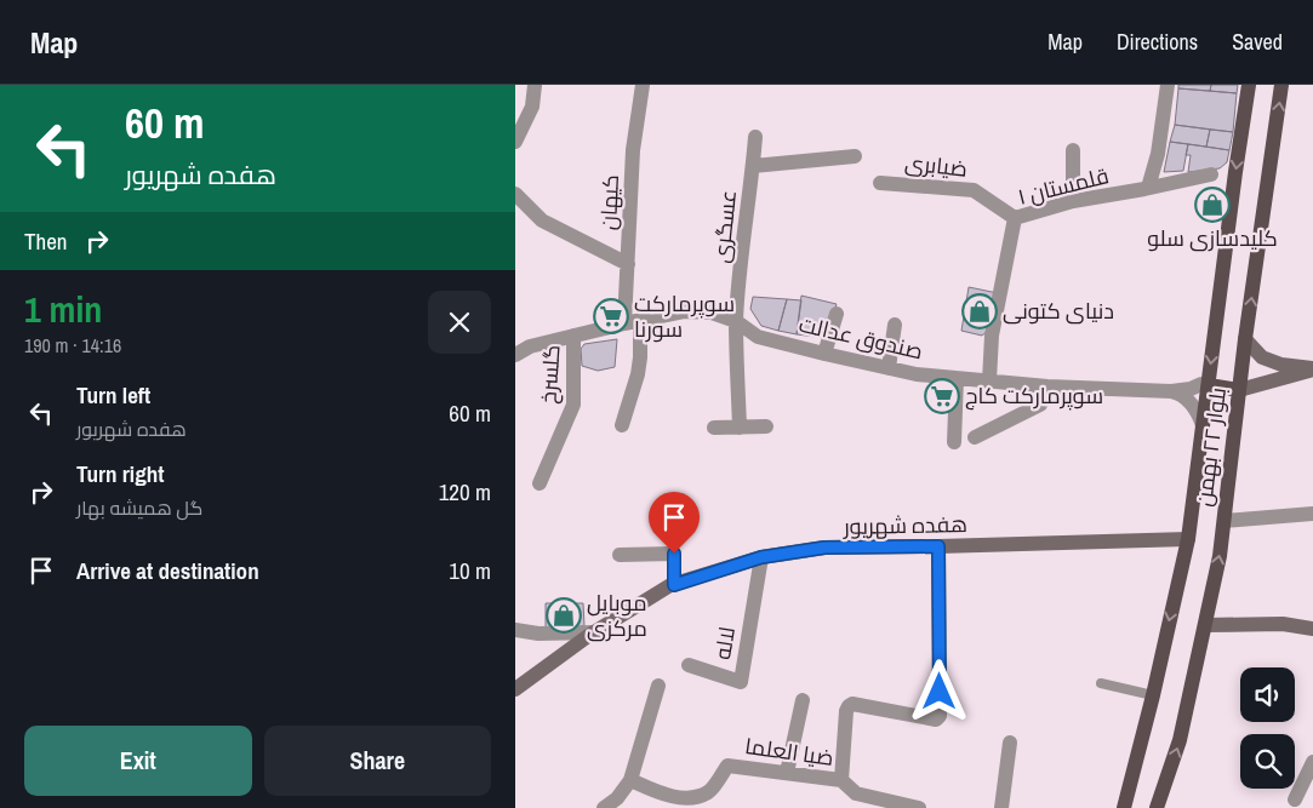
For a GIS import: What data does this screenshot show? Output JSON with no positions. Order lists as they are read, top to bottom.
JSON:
{
  "streets": {
    "main road": ["بلوار ۲۲ بهمن", "هفده شهریور"],
    "street": [
      "ضیابری",
      "قلمستان ۱",
      "کیهان",
      "عسگری",
      "صندوق عدالت",
      "گلسرخ",
      "لاله",
      "ضیا العلما"
    ]
  },
  "crossings": [
    ["ضیابری", "قلمستان ۱"],
    ["قلمستان ۱", "صندوق عدالت"],
    ["کیهان", "صندوق عدالت"],
    ["عسگری", "صندوق عدالت"],
    ["صندوق عدالت", "گلسرخ"],
    ["صندوق عدالت", "بلوار ۲۲ بهمن"],
    ["بلوار ۲۲ بهمن", "هفده شهریور"],
    ["هفده شهریور", "لاله"]
  ],
  "places": {
    "shop": ["کلیدسازی سلو", "دنیای کتونی", "موبایل مرکزی"],
    "supermarket": ["سوپرمارکت سورنا", "سوپرمارکت کاج"]
  },
  "page": {
    "header": "Map",
    "nav": ["Map", "Directions", "Saved"],
    "turn": ["60 m", "هفده شهریور"],
    "then": "Then",
    "heading": ["1 min", "190 m · 14:16"],
    "list": [
      {
        "name": "Turn left",
        "note": "هفده شهریور",
        "value": "60 m"
      },
      {
        "name": "Turn right",
        "note": "گل همیشه بهار",
        "value": "120 m"
      },
      {
        "name": "Arrive at destination",
        "value": "10 m"
      }
    ],
    "buttons": ["Exit", "Share"]
  }
}
